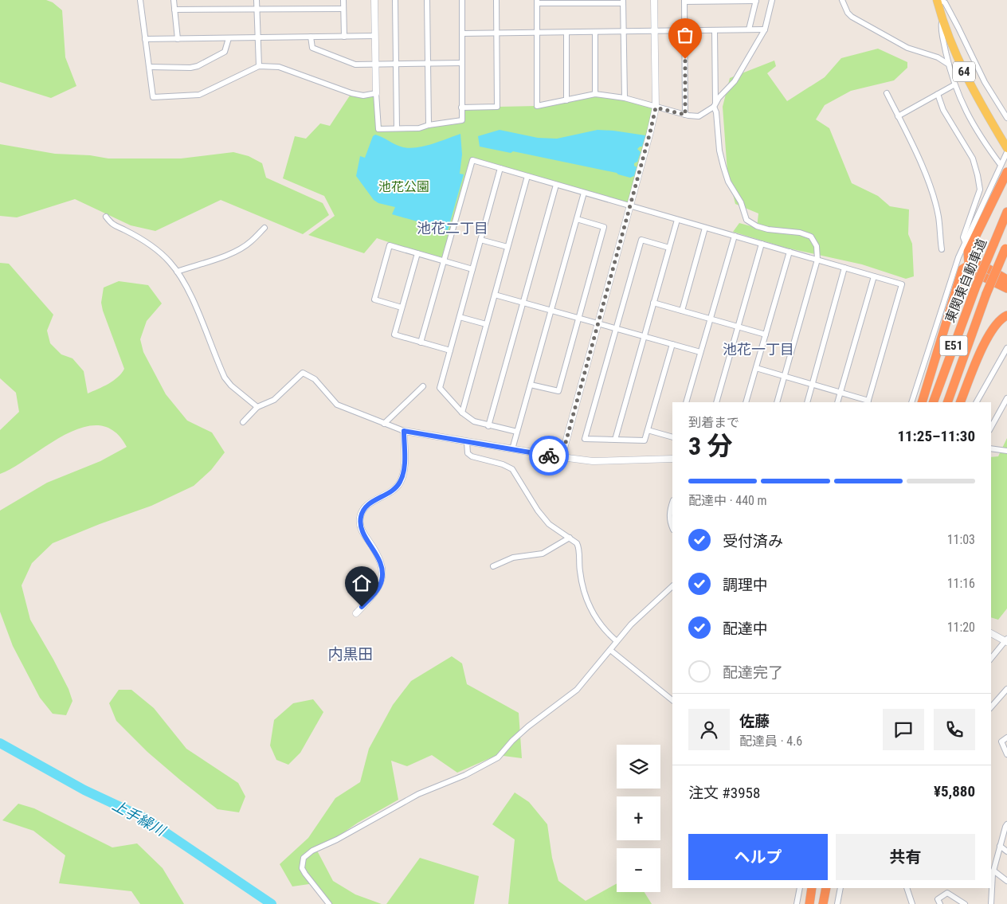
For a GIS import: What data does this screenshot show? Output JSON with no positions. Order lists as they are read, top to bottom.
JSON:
{
  "streets": {
    "highway": ["東関東自動車道", "E51"],
    "main road": ["64"]
  },
  "districts": ["池花二丁目", "池花一丁目", "内黒田"],
  "water": ["上手繰川"],
  "parks": ["池花公園"],
  "page": {
    "heading": ["3 分", "到着まで", "11:25–11:30"],
    "panel": [
      "佐藤",
      "配達員 · 4.6",
      "注文 #3958",
      "¥5,880"
    ],
    "bar": "配達中 · 440 m",
    "list": [
      ["受付済み", "11:03"],
      ["調理中", "11:16"],
      ["配達中", "11:20"],
      "配達完了"
    ],
    "map_buttons": ["+", "−"],
    "buttons": ["ヘルプ", "共有"]
  }
}
